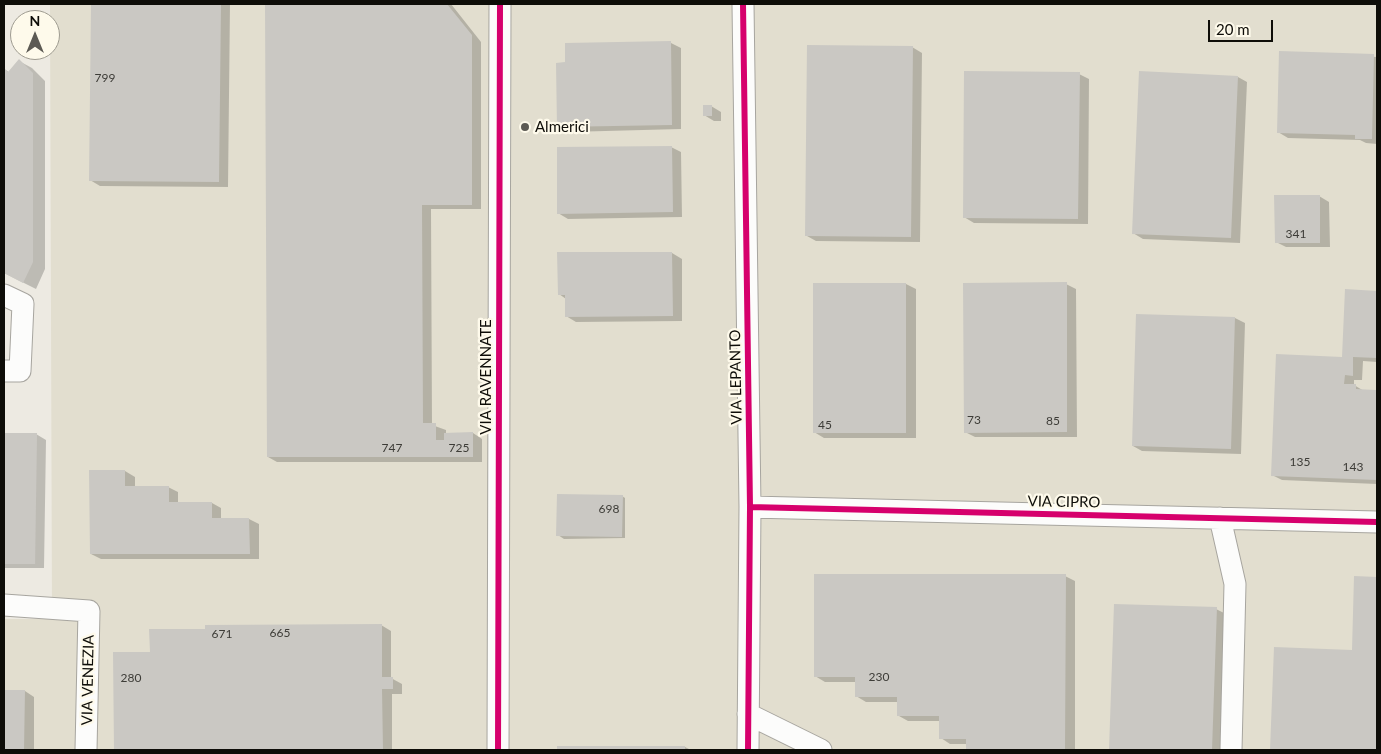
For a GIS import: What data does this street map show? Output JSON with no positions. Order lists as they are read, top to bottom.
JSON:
{
  "streets": {
    "street": [
      "VIA RAVENNATE",
      "VIA LEPANTO",
      "VIA CIPRO",
      "VIA VENEZIA"
    ]
  },
  "crossings": [
    ["VIA LEPANTO", "VIA CIPRO"]
  ],
  "places": ["Almerici"],
  "house_numbers": [
    "799",
    "341",
    "73",
    "85",
    "45",
    "747",
    "725",
    "135",
    "143",
    "698",
    "665",
    "671",
    "230",
    "280"
  ],
  "scale_bar": "20 m",
  "north": "top"
}
